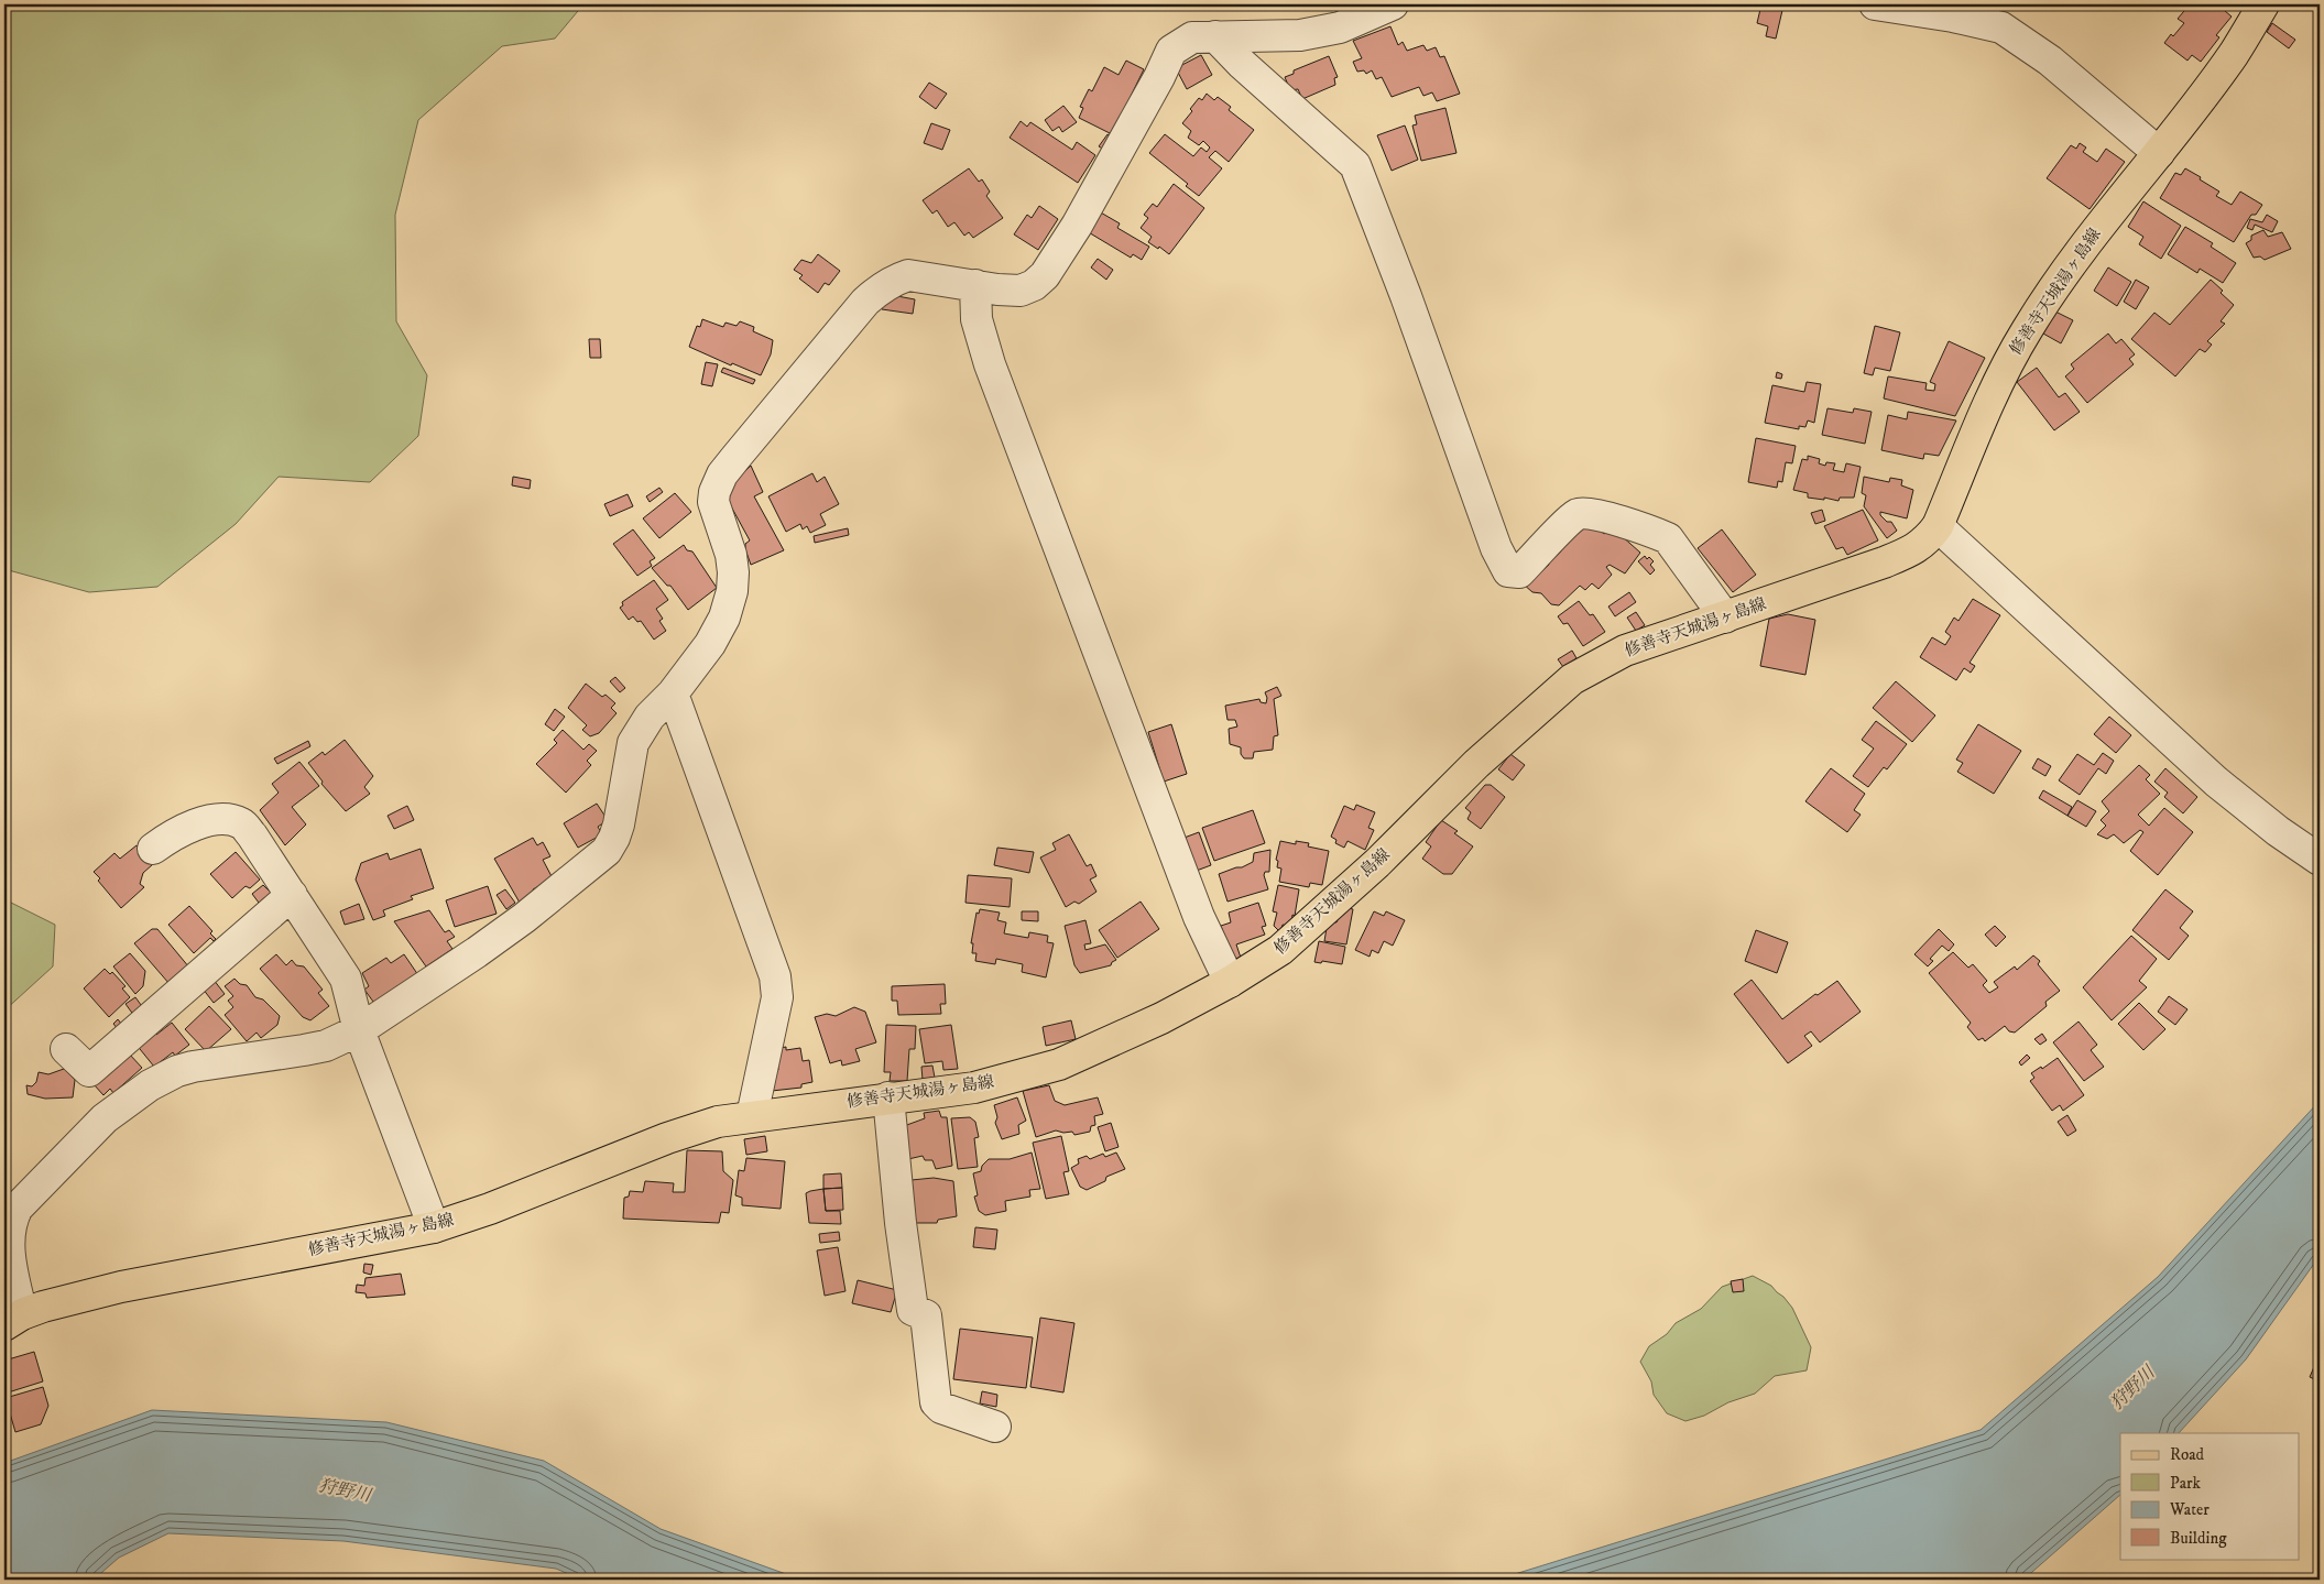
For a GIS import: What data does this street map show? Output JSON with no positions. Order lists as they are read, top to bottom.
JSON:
{
  "streets": {
    "main road": ["修善寺天城湯ヶ島線"]
  },
  "water": ["狩野川"],
  "legend": [
    "Road",
    "Park",
    "Water",
    "Building"
  ]
}
